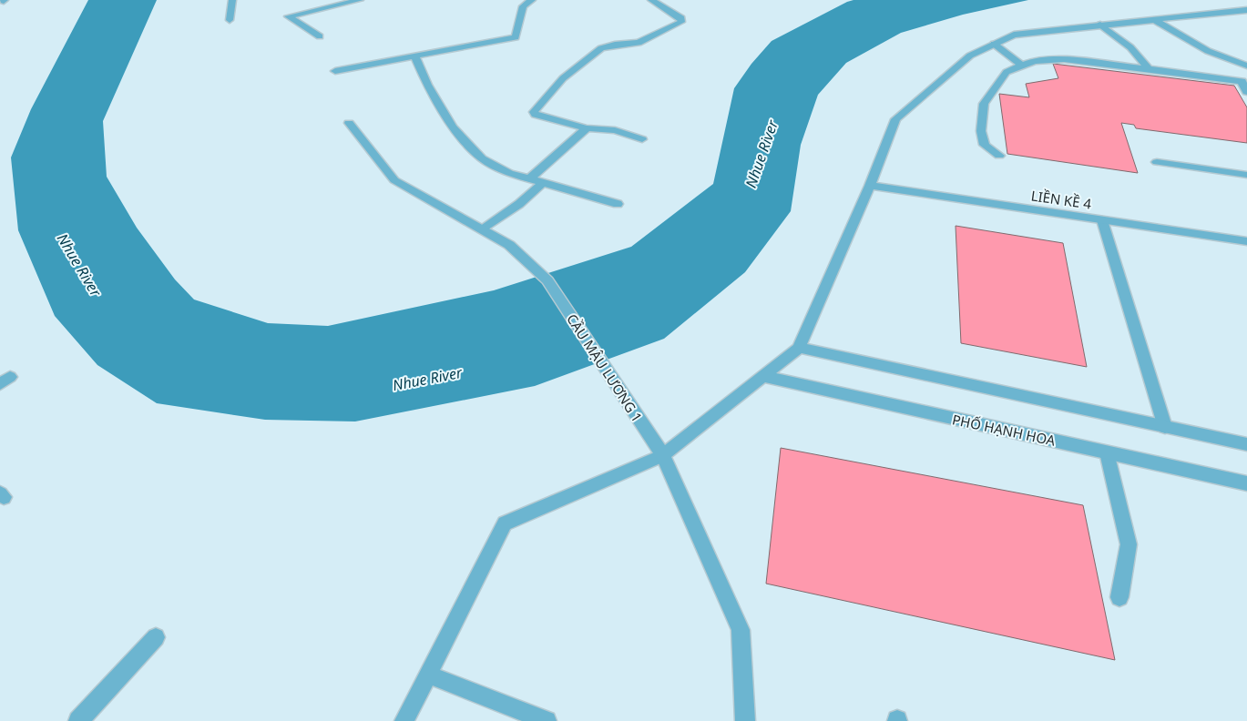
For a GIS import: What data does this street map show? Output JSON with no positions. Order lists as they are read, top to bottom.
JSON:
{
  "streets": {
    "street": ["LIỀN KỀ 4", "CẦU MẬU LƯƠNG 1", "PHỐ HẠNH HOA"]
  },
  "water": ["Nhue River"]
}
